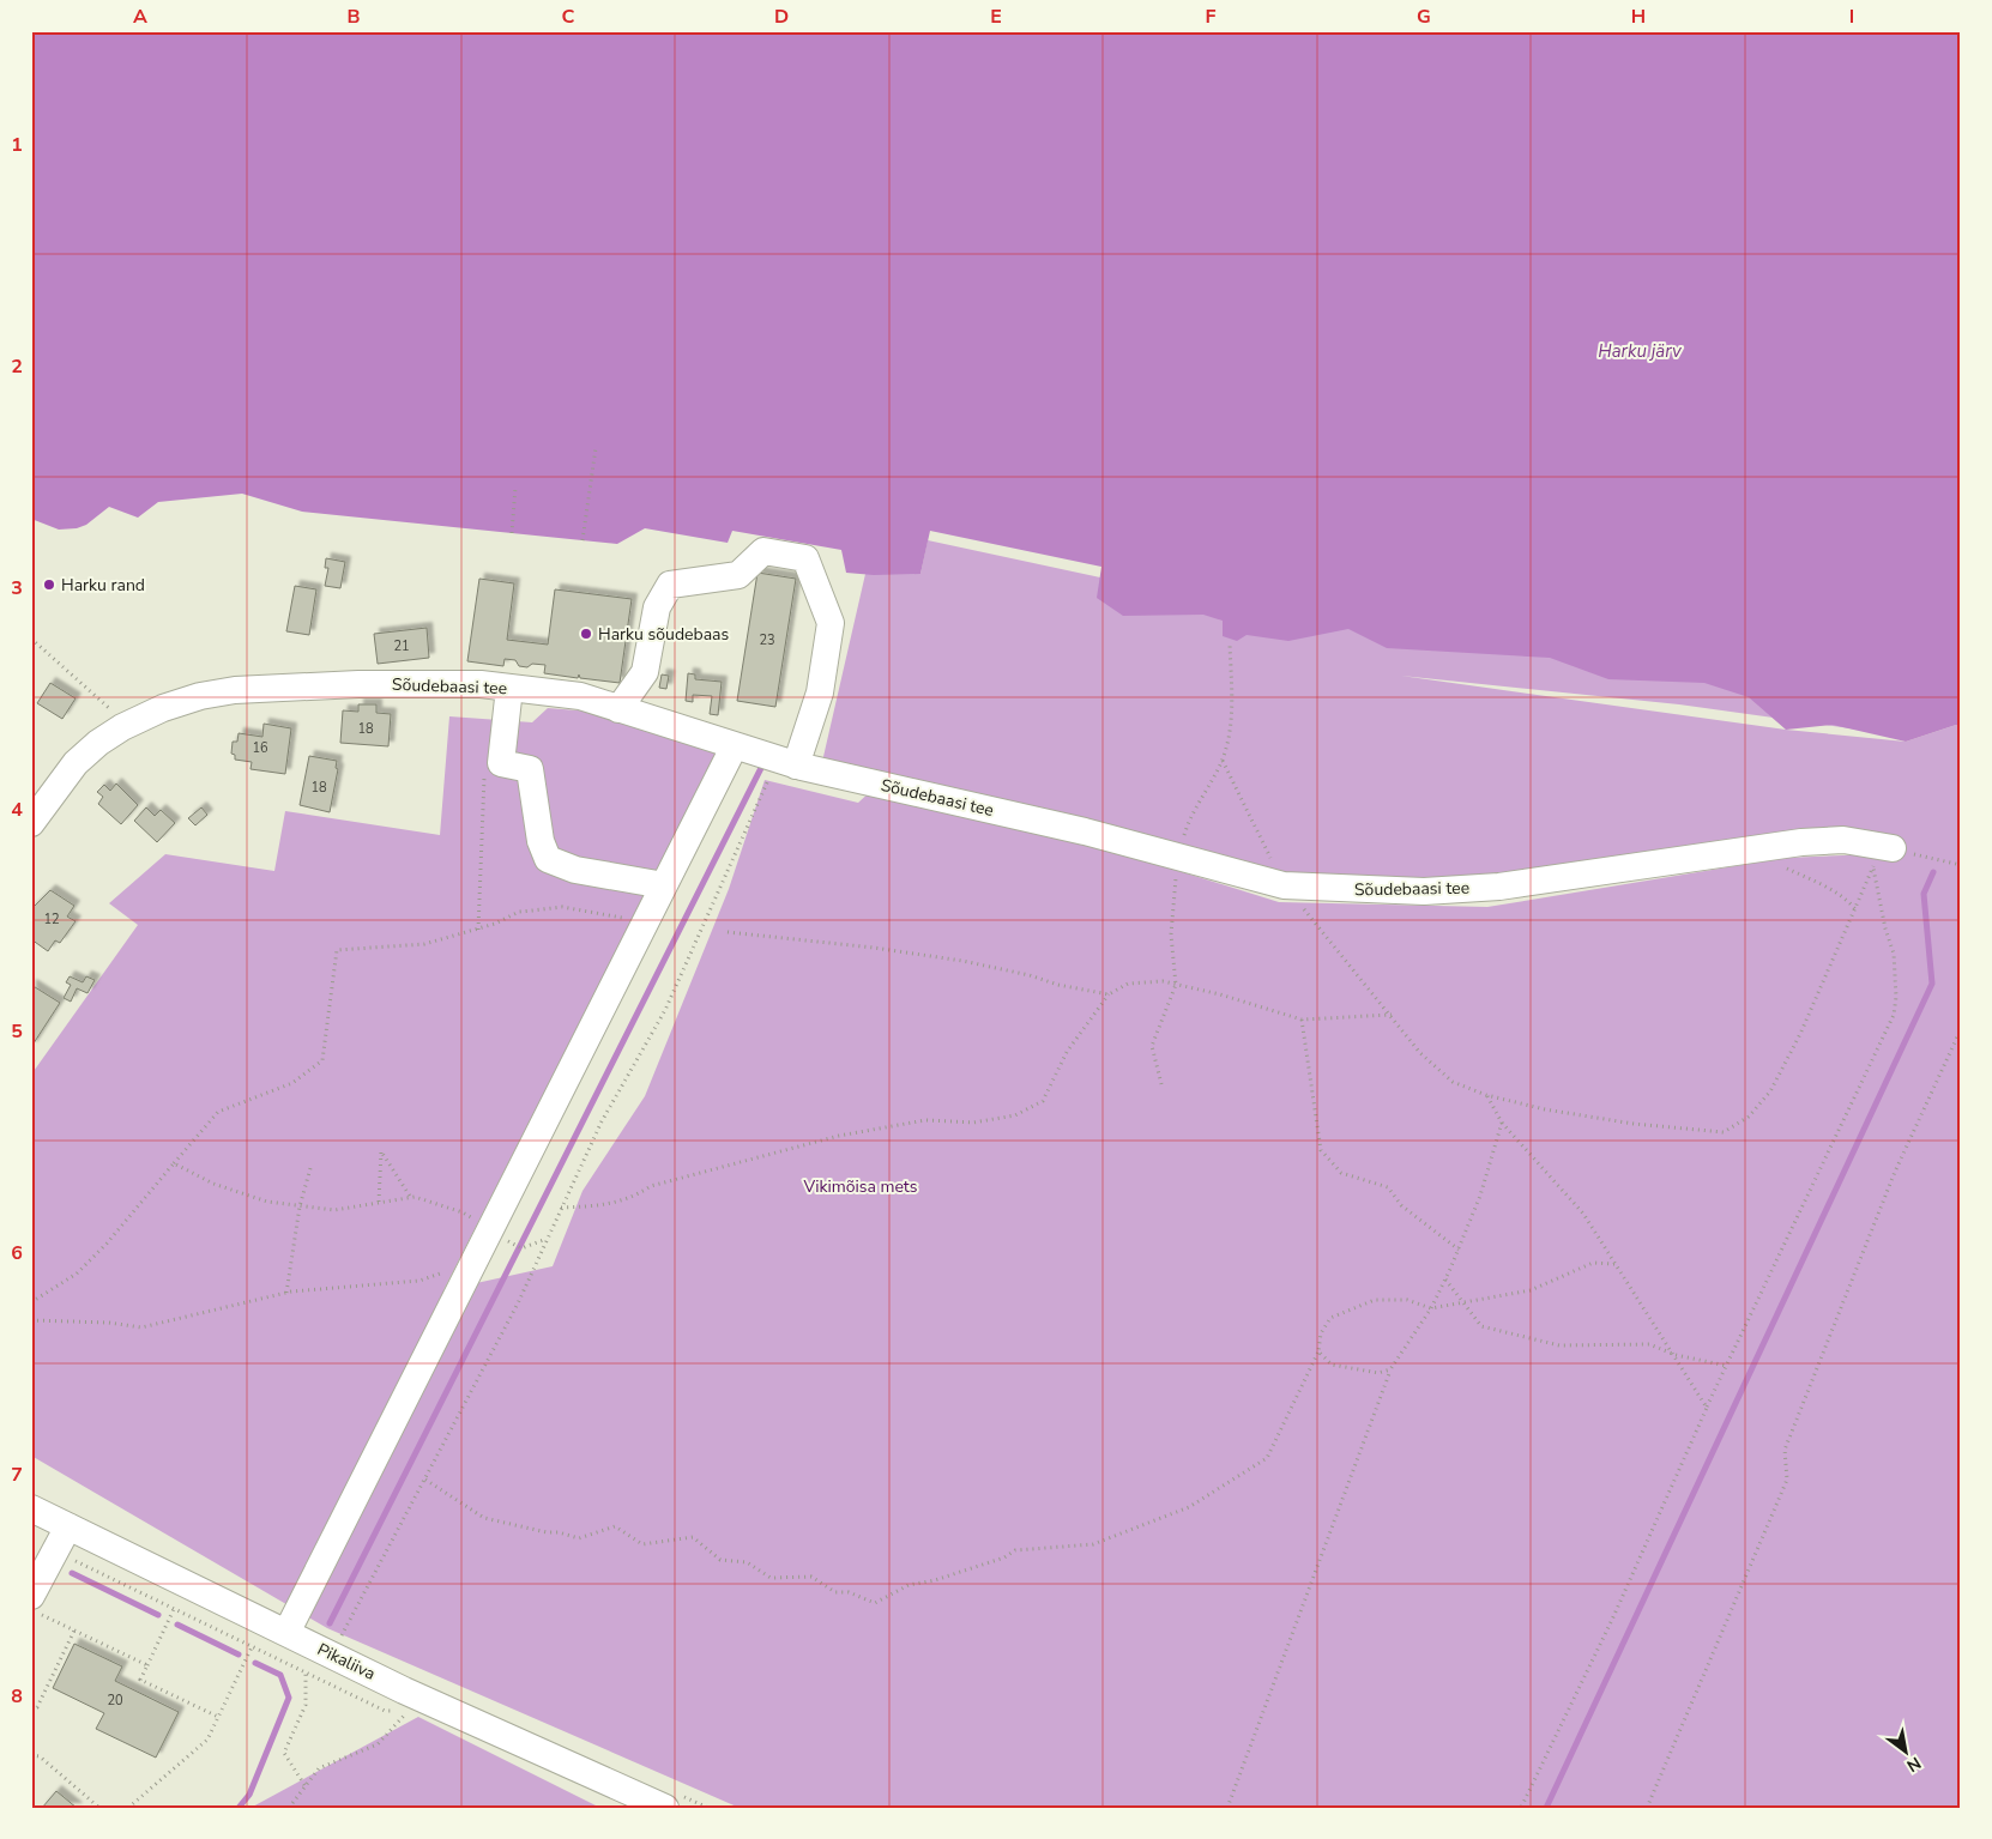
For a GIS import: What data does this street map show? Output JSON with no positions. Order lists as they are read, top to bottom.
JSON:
{
  "streets": {
    "street": ["Sõudebaasi tee", "Pikaliiva"]
  },
  "water": ["Harku järv"],
  "parks": ["Vikimõisa mets"],
  "places": ["Harku rand", "Harku sõudebaas"],
  "house_numbers": [
    "23",
    "21",
    "18",
    "16",
    "18",
    "12",
    "20"
  ],
  "north": "bottom right",
  "grid": {
    "columns": [
      "A",
      "B",
      "C",
      "D",
      "E",
      "F",
      "G",
      "H",
      "I"
    ],
    "rows": [
      "1",
      "2",
      "3",
      "4",
      "5",
      "6",
      "7",
      "8"
    ]
  }
}
